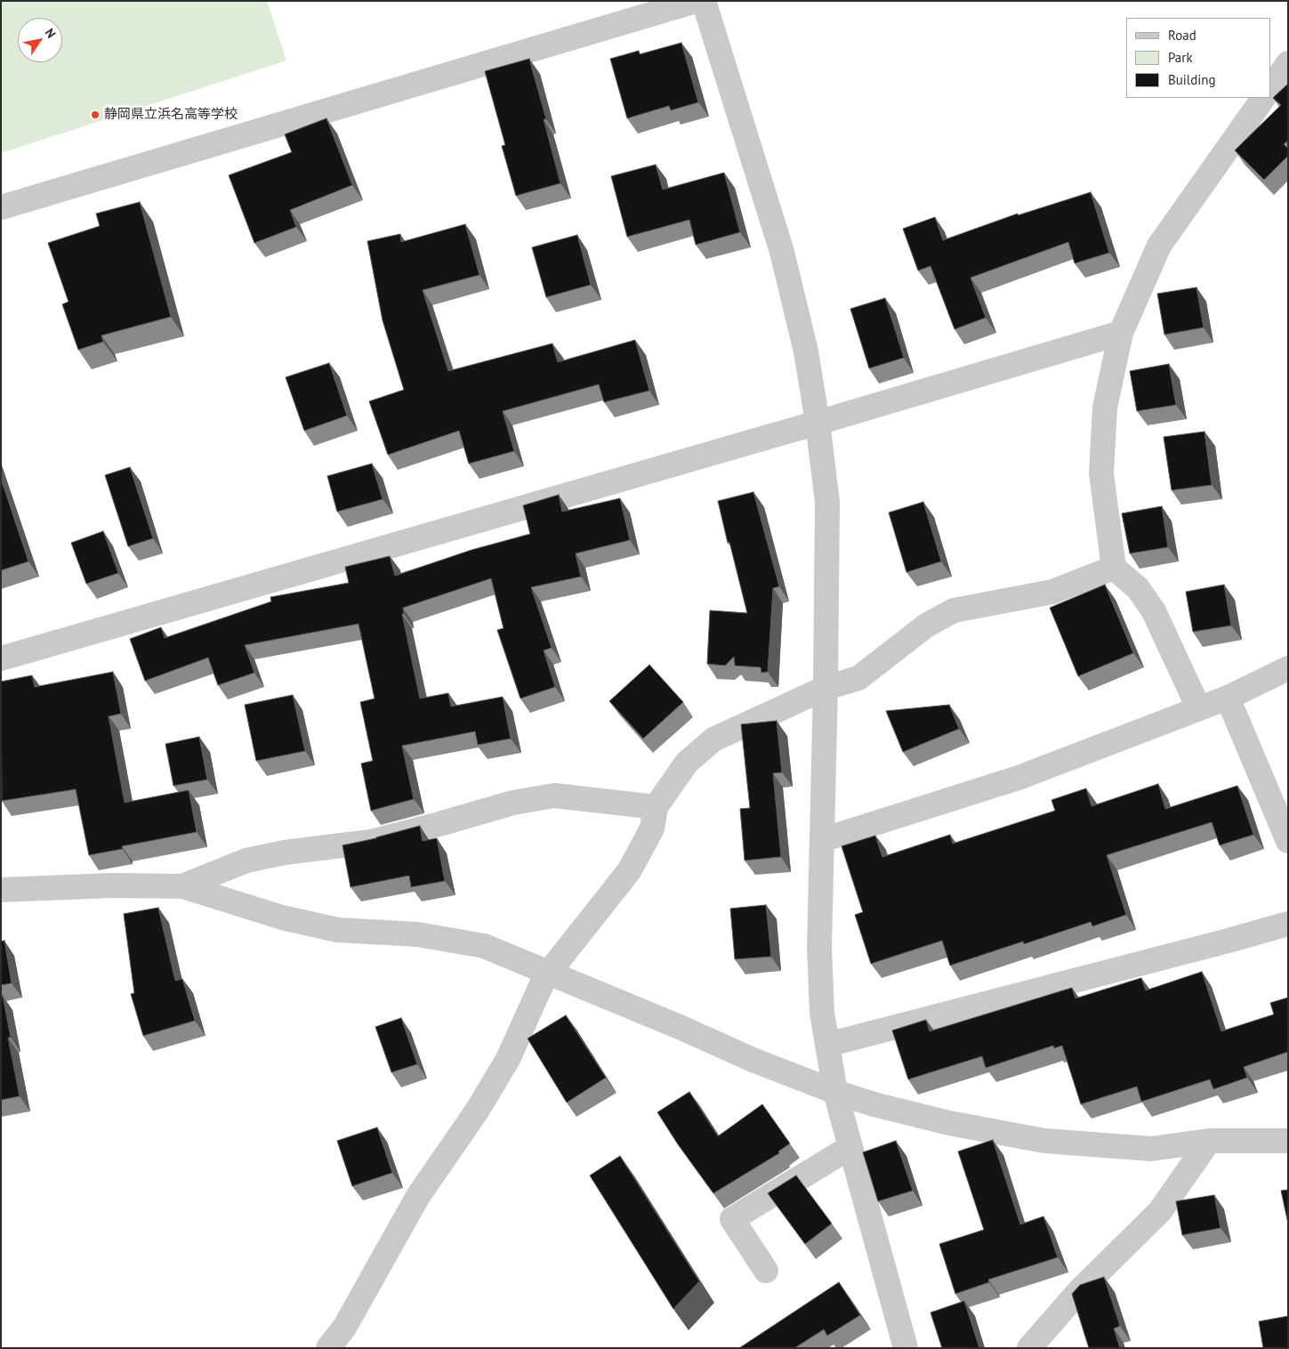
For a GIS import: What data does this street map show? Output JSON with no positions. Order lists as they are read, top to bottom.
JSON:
{
  "places": ["静岡県立浜名高等学校"],
  "legend": ["Road", "Park", "Building"],
  "north": "top right"
}
